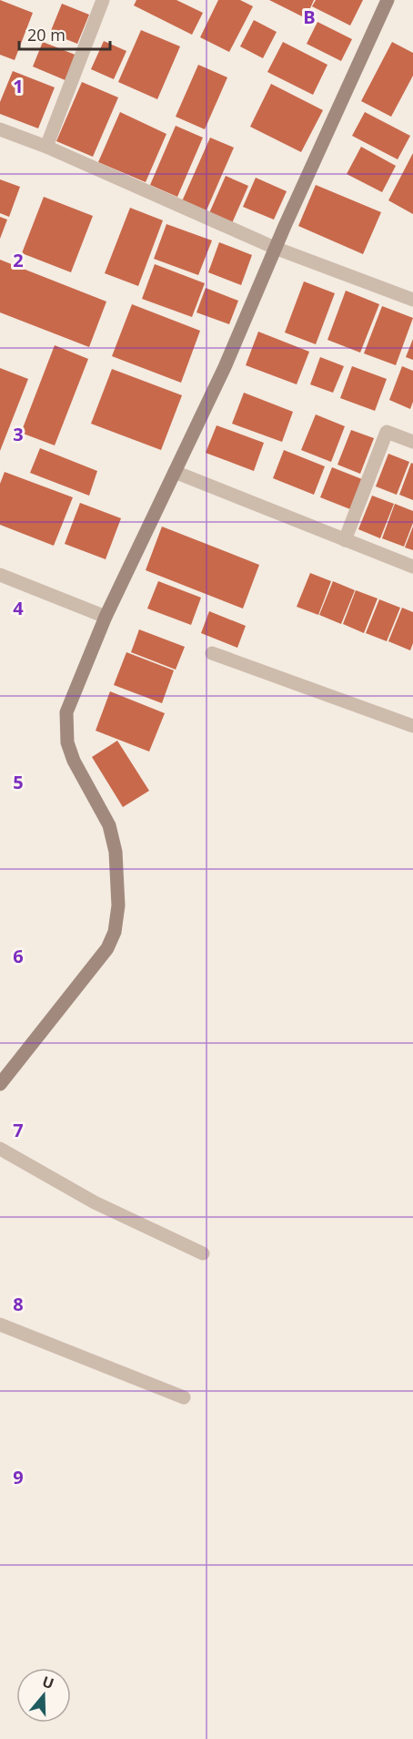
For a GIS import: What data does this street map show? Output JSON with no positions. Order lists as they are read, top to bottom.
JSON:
{
  "scale_bar": "20 m",
  "north": "top",
  "grid": {
    "columns": ["B"],
    "rows": [
      "1",
      "2",
      "3",
      "4",
      "5",
      "6",
      "7",
      "8",
      "9"
    ]
  }
}
